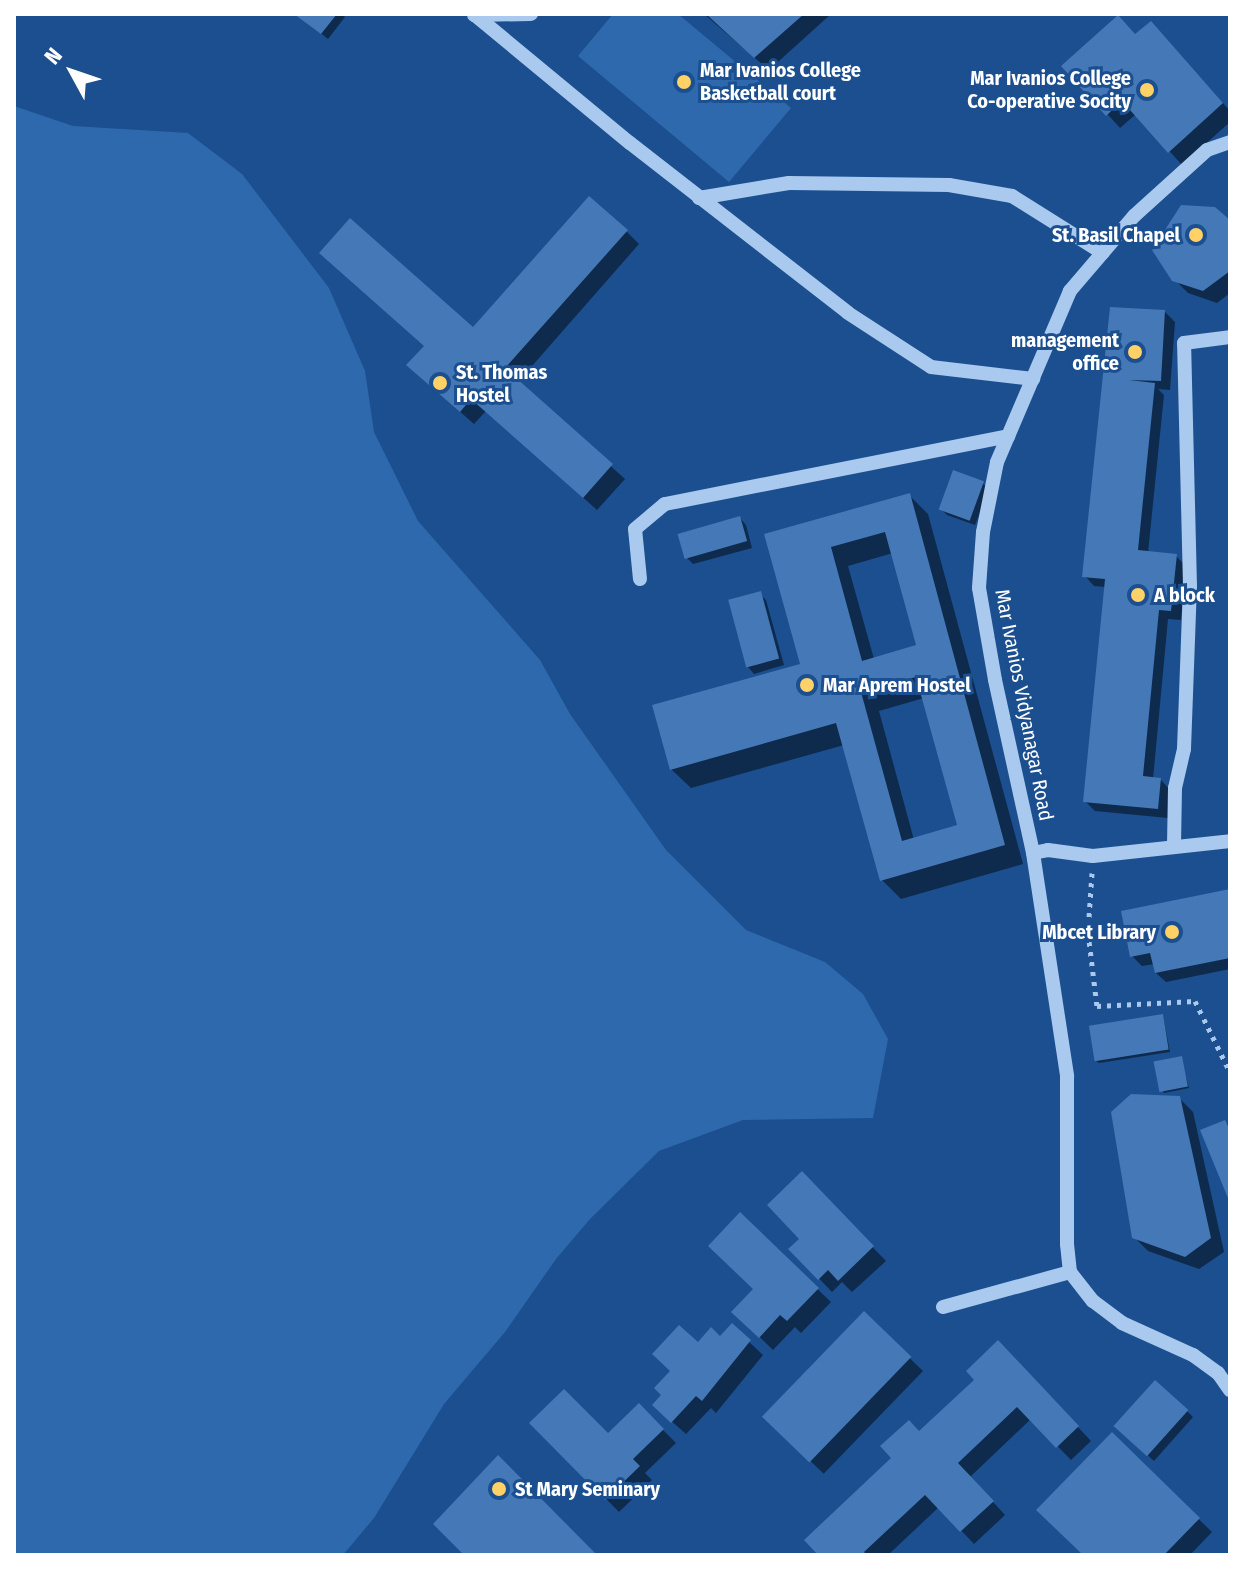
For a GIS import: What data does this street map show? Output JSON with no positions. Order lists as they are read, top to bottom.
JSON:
{
  "streets": {
    "street": ["Mar Ivanios Vidyanagar Road"]
  },
  "places": [
    "Mar Ivanios College Basketball court",
    "Mar Ivanios College Co-operative Socity",
    "St. Basil Chapel",
    "management office",
    "St. Thomas Hostel",
    "A block",
    "Mar Aprem Hostel",
    "Mbcet Library",
    "St Mary Seminary"
  ],
  "north": "top left"
}
